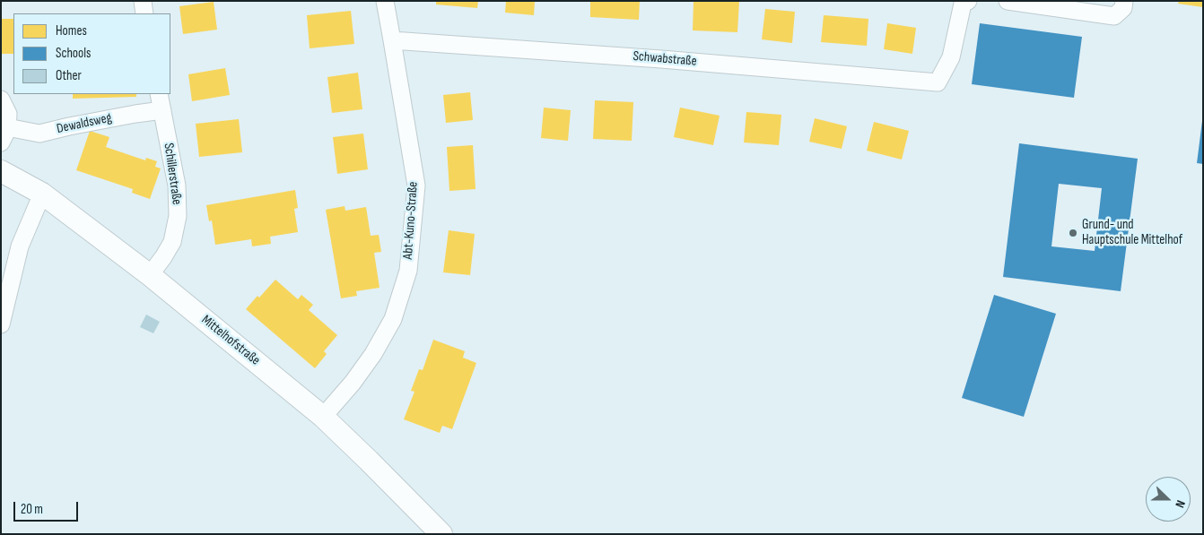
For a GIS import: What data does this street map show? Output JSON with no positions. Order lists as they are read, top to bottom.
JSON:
{
  "streets": {
    "street": [
      "Schwabstraße",
      "Dewaldsweg",
      "Schillerstraße",
      "Abt-Kuno-Straße",
      "Mittelhofstraße"
    ]
  },
  "crossings": [
    ["Schwabstraße", "Abt-Kuno-Straße"],
    ["Dewaldsweg", "Schillerstraße"],
    ["Schillerstraße", "Mittelhofstraße"],
    ["Abt-Kuno-Straße", "Mittelhofstraße"]
  ],
  "places": ["Grund- und Hauptschule Mittelhof"],
  "legend": ["Homes", "Schools", "Other"],
  "scale_bar": "20 m",
  "north": "right"
}
